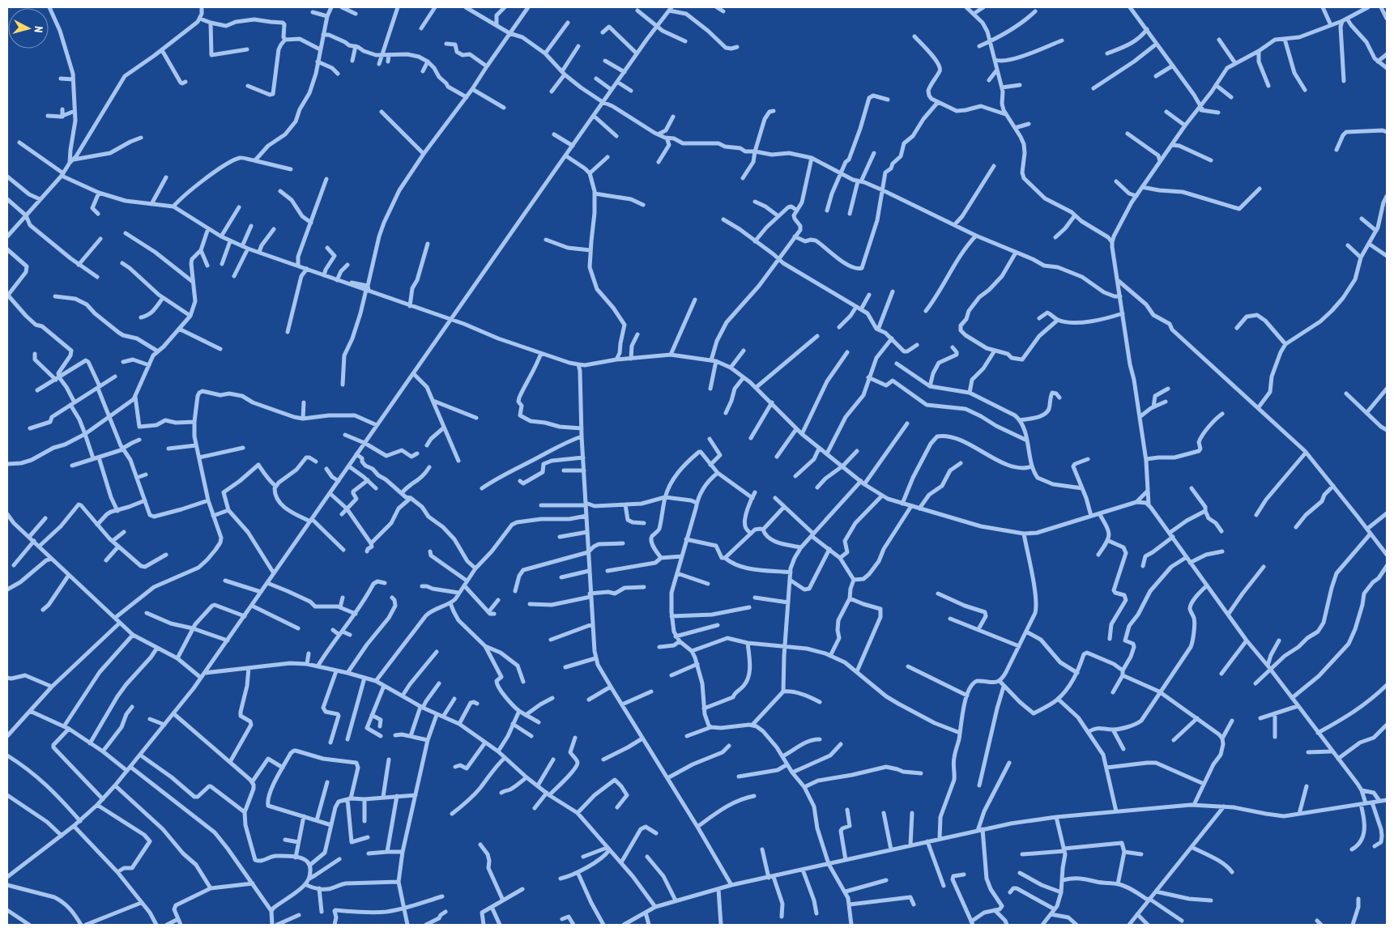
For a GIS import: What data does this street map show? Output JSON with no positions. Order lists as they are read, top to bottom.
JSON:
{
  "north": "right"
}
